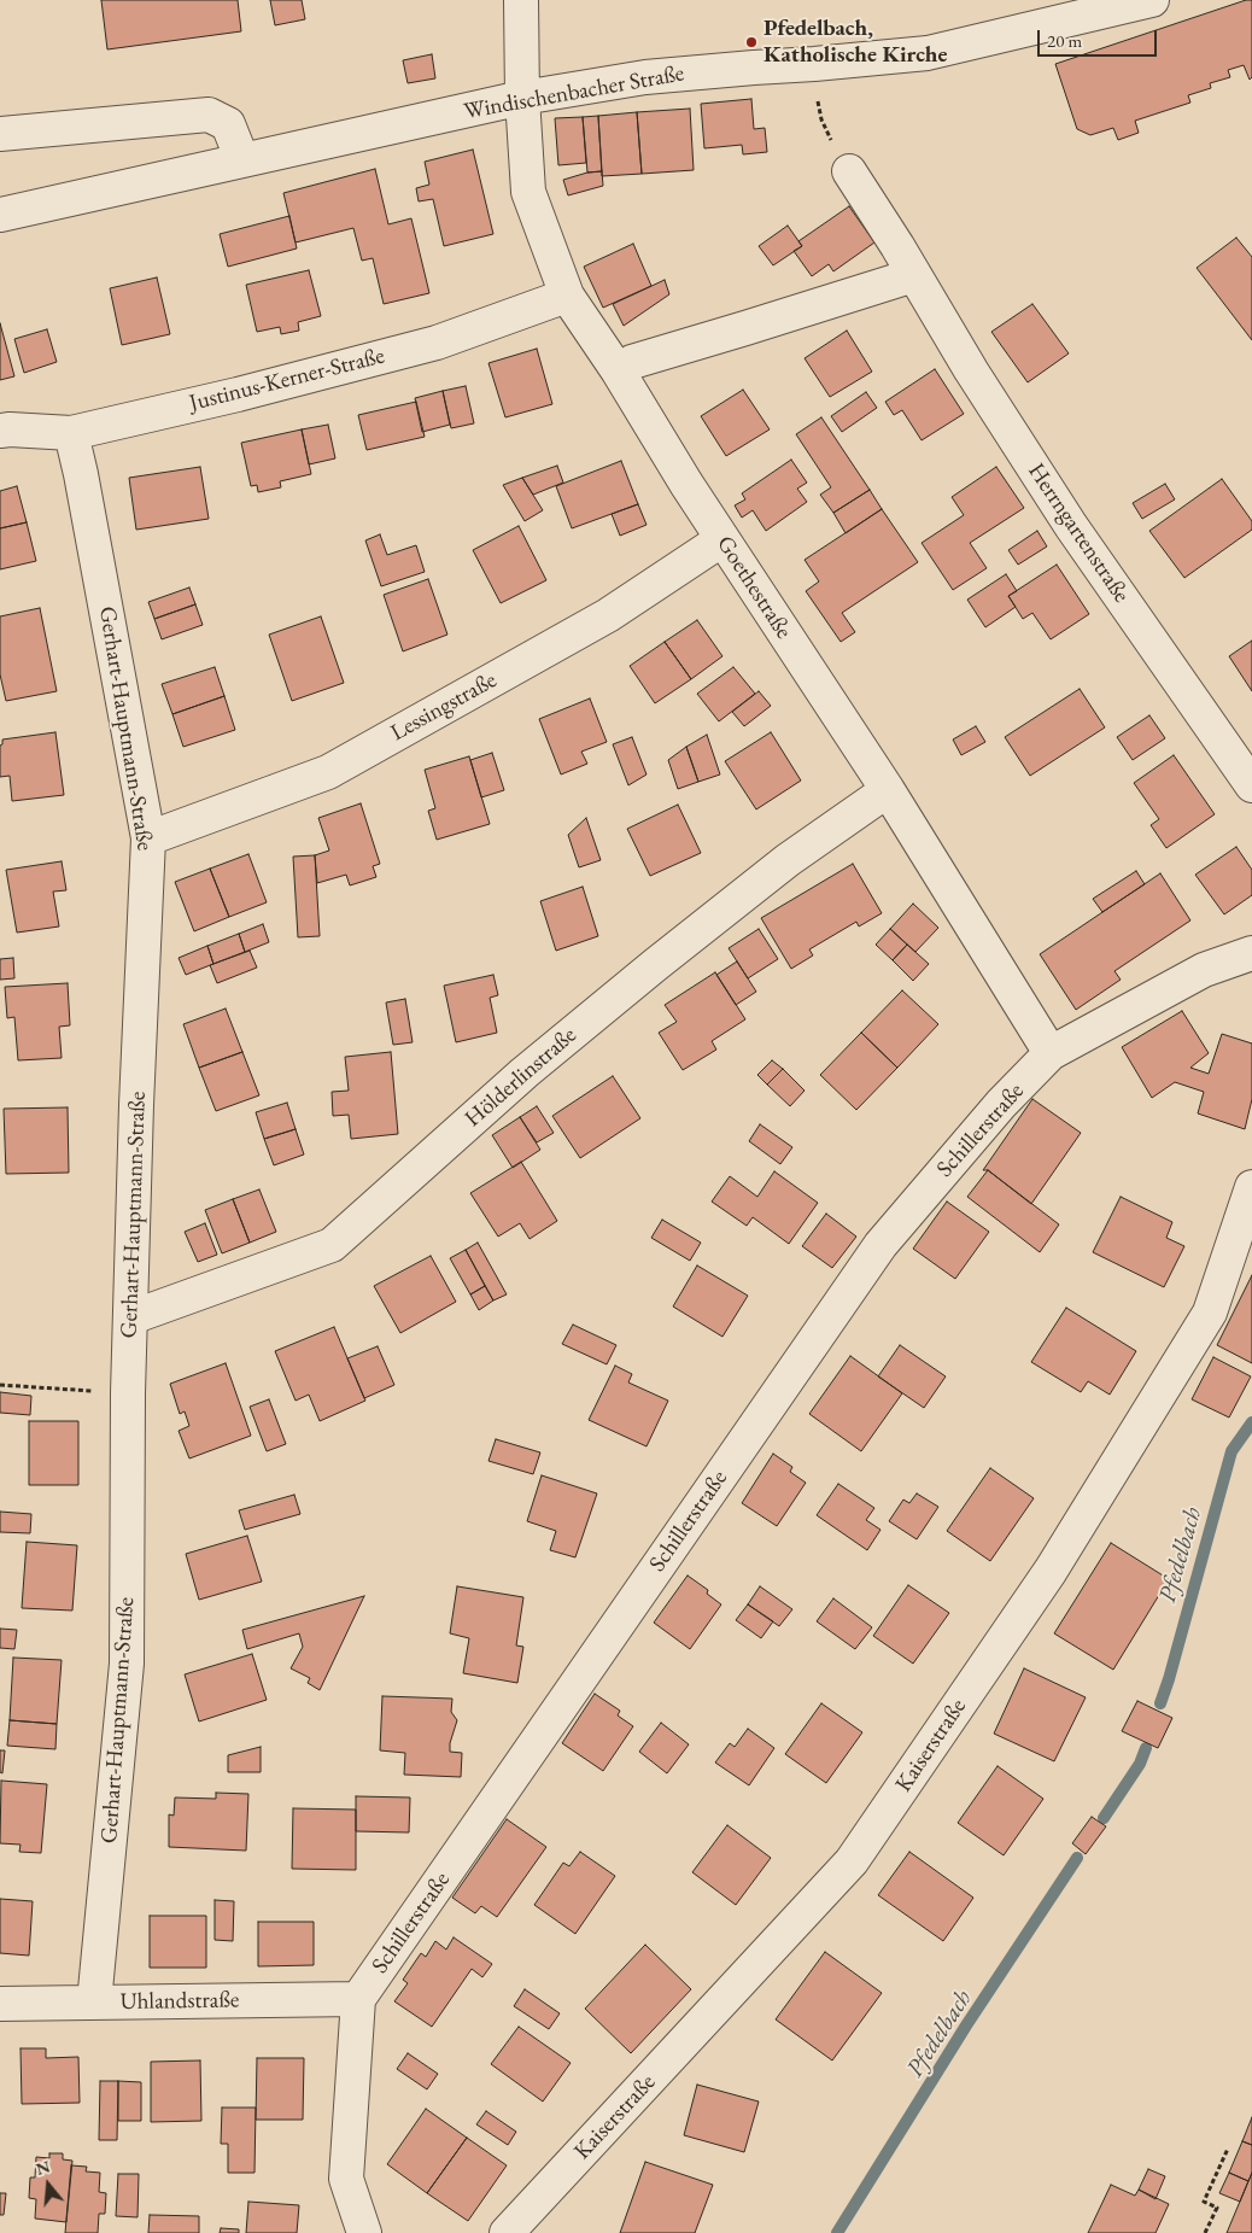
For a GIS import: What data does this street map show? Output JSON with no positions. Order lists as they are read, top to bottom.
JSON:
{
  "streets": {
    "street": [
      "Windischenbacher Straße",
      "Justinus-Kerner-Straße",
      "Herrngartenstraße",
      "Goethestraße",
      "Lessingstraße",
      "Gerhart-Hauptmann-Straße",
      "Hölderlinstraße",
      "Schillerstraße",
      "Kaiserstraße",
      "Uhlandstraße"
    ]
  },
  "crossings": [
    ["Windischenbacher Straße", "Goethestraße"],
    ["Justinus-Kerner-Straße", "Goethestraße"],
    ["Justinus-Kerner-Straße", "Gerhart-Hauptmann-Straße"],
    ["Goethestraße", "Lessingstraße"],
    ["Goethestraße", "Hölderlinstraße"],
    ["Goethestraße", "Schillerstraße"],
    ["Lessingstraße", "Gerhart-Hauptmann-Straße"],
    ["Gerhart-Hauptmann-Straße", "Hölderlinstraße"],
    ["Gerhart-Hauptmann-Straße", "Uhlandstraße"],
    ["Schillerstraße", "Uhlandstraße"]
  ],
  "water": ["Pfedelbach"],
  "places": ["Pfedelbach, Katholische Kirche"],
  "scale_bar": "20 m",
  "north": "top"
}
